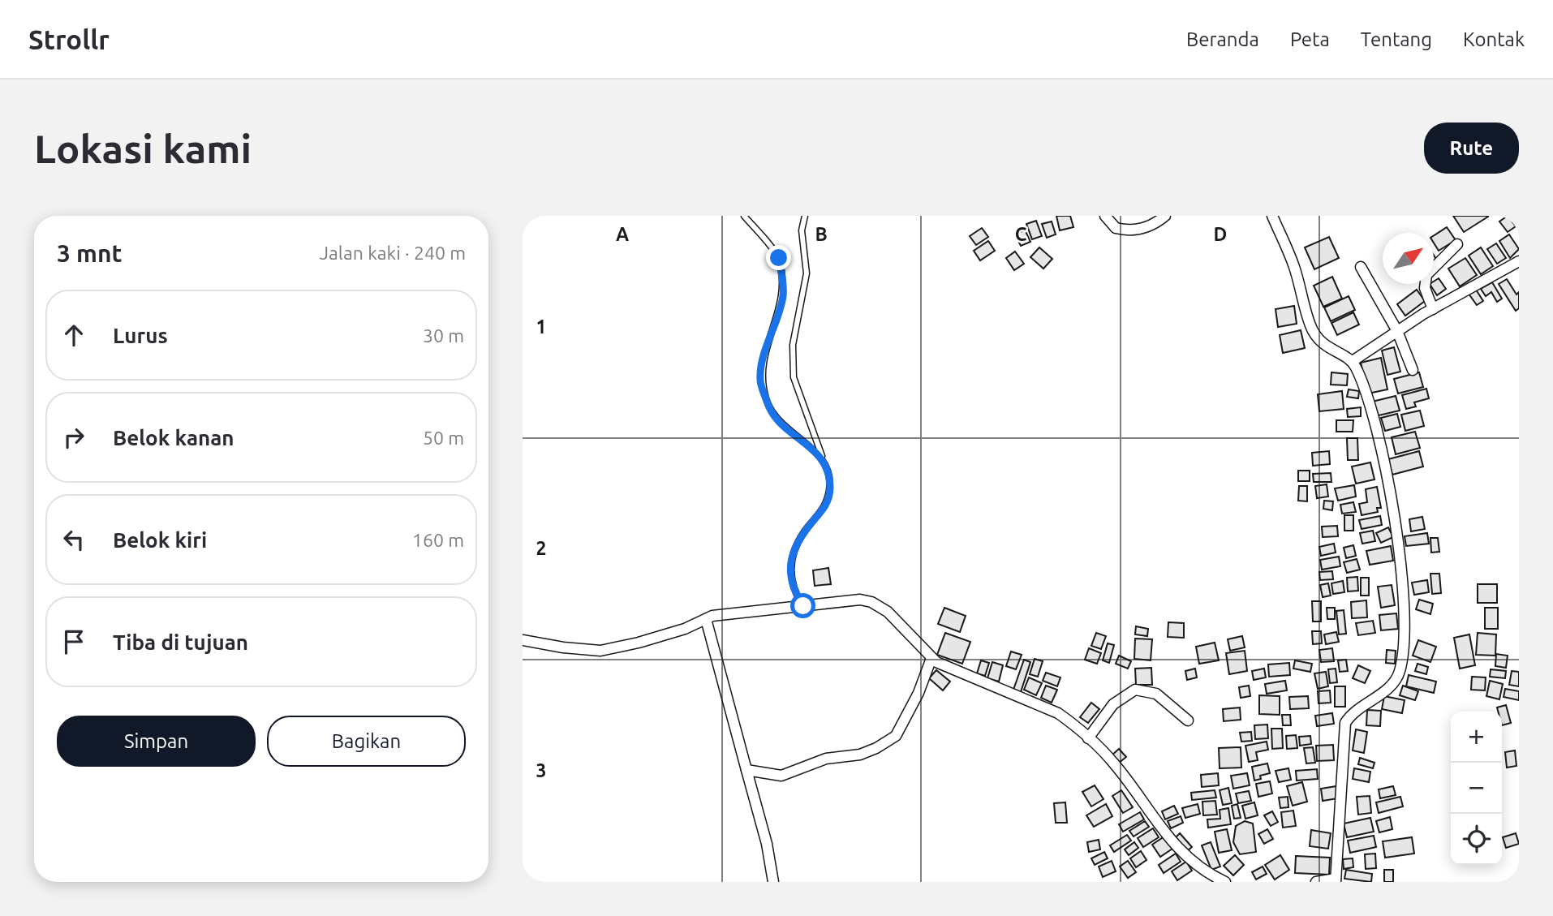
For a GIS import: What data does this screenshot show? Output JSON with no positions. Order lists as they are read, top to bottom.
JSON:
{
  "north": "top right",
  "page": {
    "header": "Strollr",
    "nav": [
      "Beranda",
      "Peta",
      "Tentang",
      "Kontak"
    ],
    "buttons": [
      "Rute",
      ["Simpan", "Bagikan"]
    ],
    "title": "Lokasi kami",
    "heading": ["3 mnt", "Jalan kaki · 240 m"],
    "list": [
      ["Lurus", "30 m"],
      ["Belok kanan", "50 m"],
      ["Belok kiri", "160 m"],
      "Tiba di tujuan"
    ],
    "map_buttons": ["+", "−"]
  },
  "grid": {
    "columns": [
      "A",
      "B",
      "C",
      "D"
    ],
    "rows": ["1", "2", "3"]
  }
}
